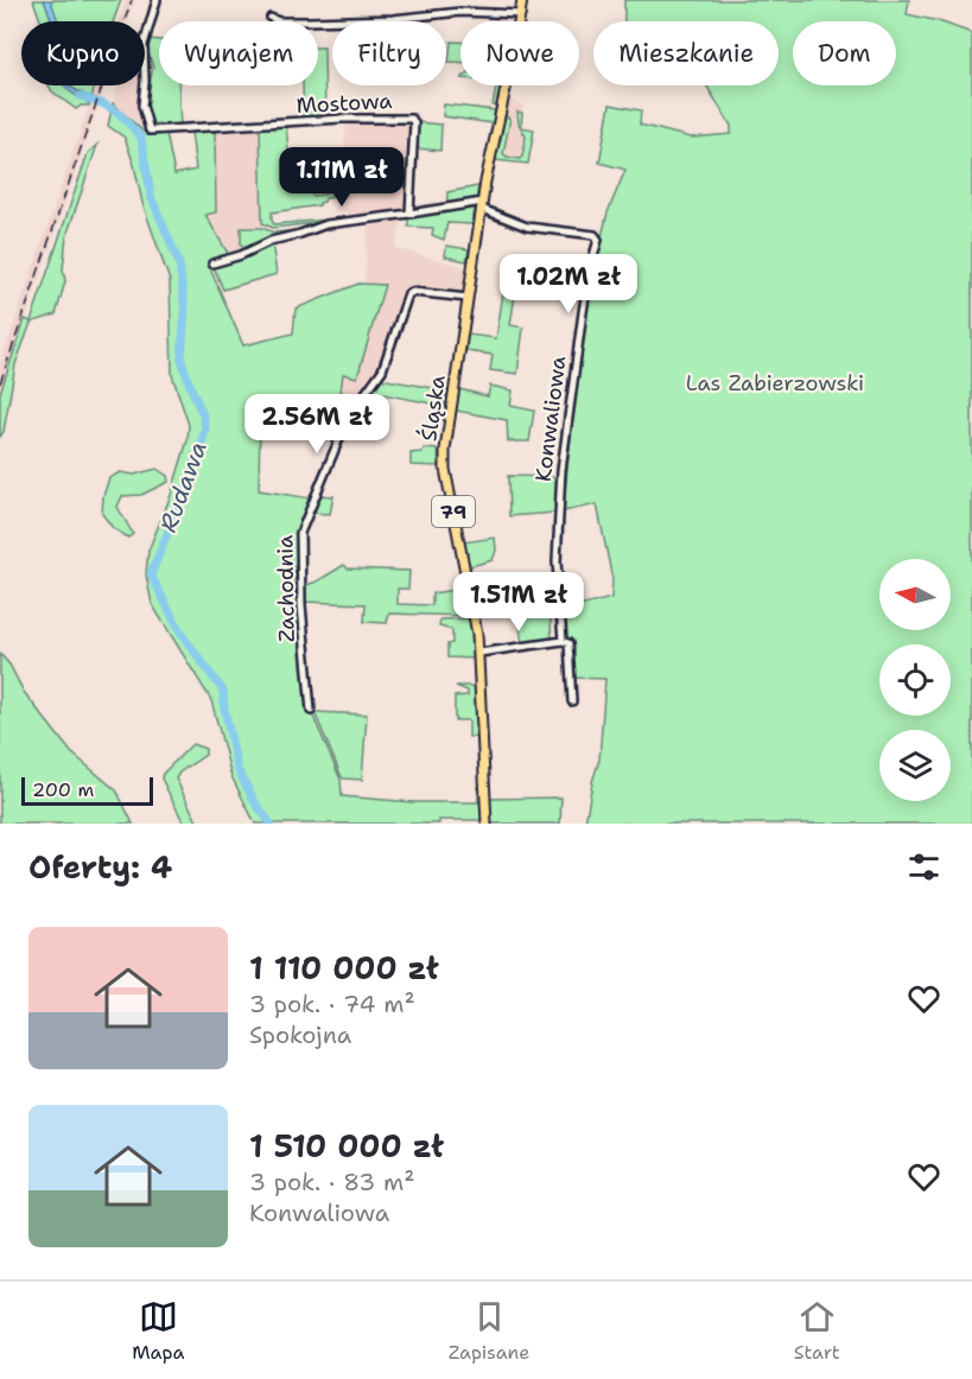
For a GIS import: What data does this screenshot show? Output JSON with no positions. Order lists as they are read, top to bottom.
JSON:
{
  "streets": {
    "main road": ["Śląska", "79"],
    "street": ["Mostowa", "Konwaliowa", "Zachodnia"]
  },
  "crossings": [
    ["Śląska", "Konwaliowa"],
    ["Śląska", "Zachodnia"]
  ],
  "water": ["Rudawa"],
  "parks": ["Las Zabierzowski"],
  "scale_bar": "200 m",
  "north": "left",
  "page": {
    "chip": [
      "Kupno",
      "Wynajem",
      "Filtry",
      "Nowe",
      "Mieszkanie",
      "Dom"
    ],
    "price": [
      "1.11M zł",
      "1.02M zł",
      "2.56M zł",
      "1.51M zł"
    ],
    "scale": "200 m",
    "heading": "Oferty: 4",
    "list": [
      {
        "name": "1 110 000 zł",
        "note": "3 pok. · 74 m² · Spokojna"
      },
      {
        "name": "1 510 000 zł",
        "note": "3 pok. · 83 m² · Konwaliowa"
      }
    ],
    "tabs": ["Mapa", "Zapisane", "Start"]
  }
}
